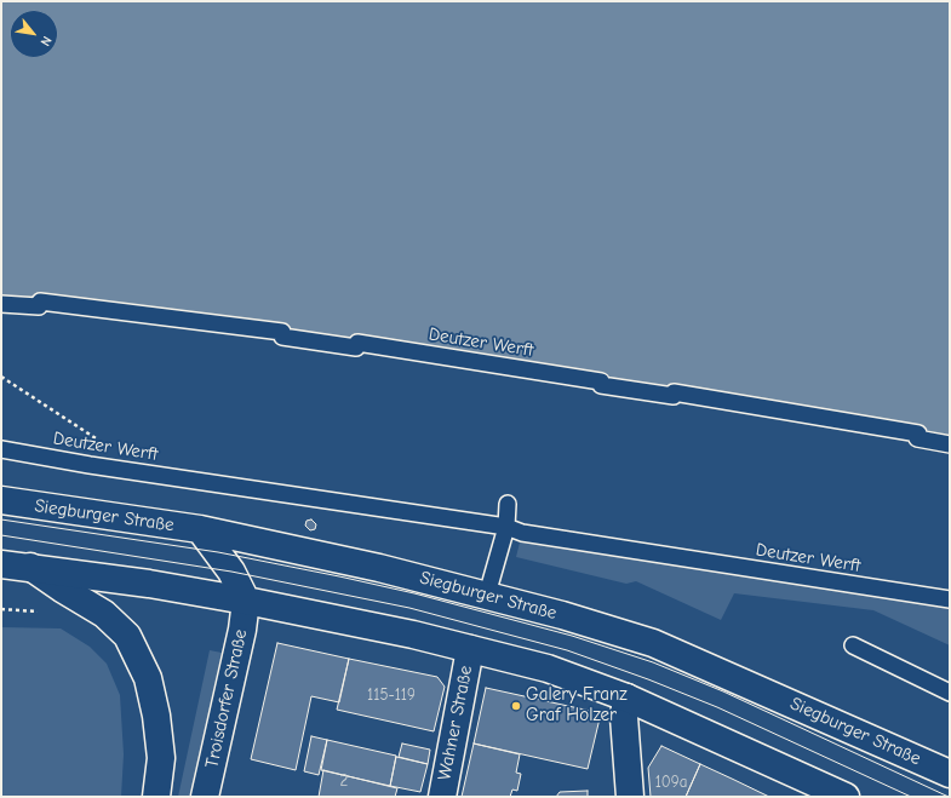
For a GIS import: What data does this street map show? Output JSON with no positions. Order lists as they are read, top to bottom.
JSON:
{
  "streets": {
    "main road": ["Siegburger Straße", "Troisdorfer Straße", "Wahner Straße"],
    "lane": ["Deutzer Werft"]
  },
  "places": ["Galery Franz Graf Holzer"],
  "house_numbers": ["115-119", "2", "109a"],
  "north": "bottom right"
}
